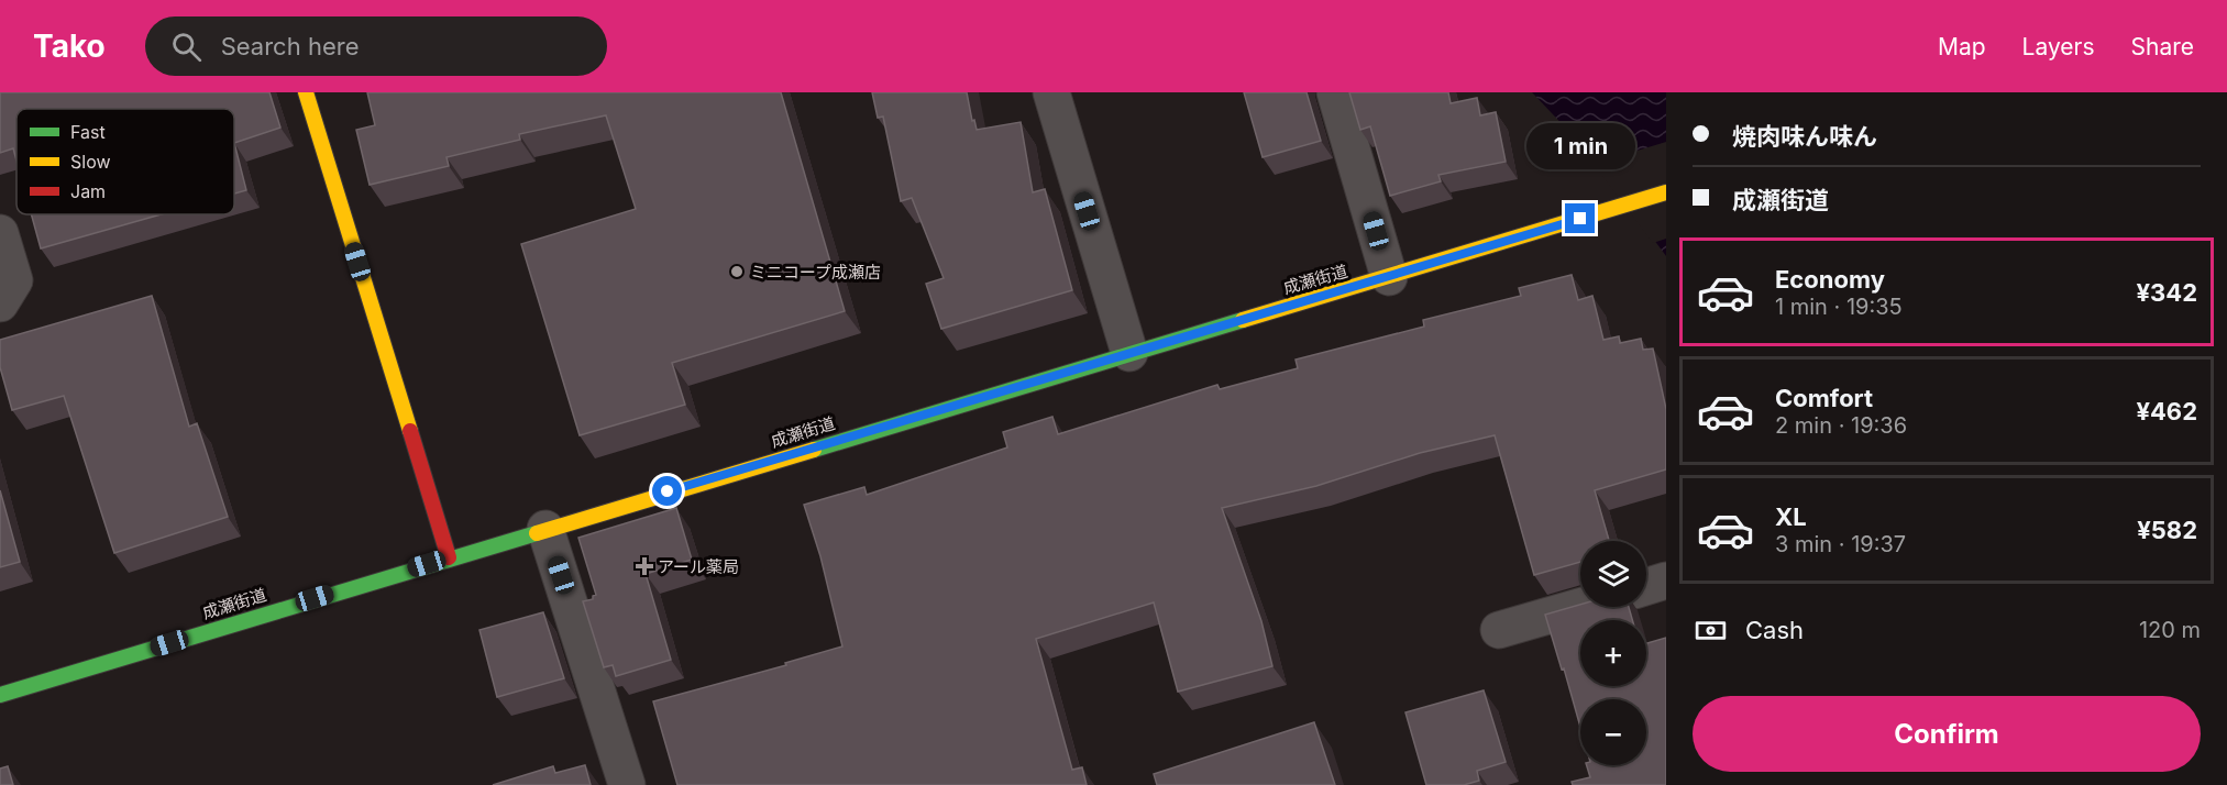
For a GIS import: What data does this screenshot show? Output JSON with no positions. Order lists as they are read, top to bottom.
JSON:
{
  "streets": {
    "main road": ["成瀬街道"]
  },
  "places": {
    "other": ["ミニコープ成瀬店"],
    "health": ["アール薬局"]
  },
  "legend": ["Fast", "Slow", "Jam"],
  "page": {
    "header": "Tako",
    "search": "Search here",
    "nav": ["Map", "Layers", "Share"],
    "banner": ["焼肉味ん味ん", "成瀬街道"],
    "bubble": "1 min",
    "list": [
      {
        "name": "Economy",
        "note": "1 min · 19:35",
        "value": "¥342"
      },
      {
        "name": "Comfort",
        "note": "2 min · 19:36",
        "value": "¥462"
      },
      {
        "name": "XL",
        "note": "3 min · 19:37",
        "value": "¥582"
      }
    ],
    "map_buttons": ["+", "−"],
    "pay": ["Cash", "120 m"],
    "buttons": "Confirm"
  }
}
